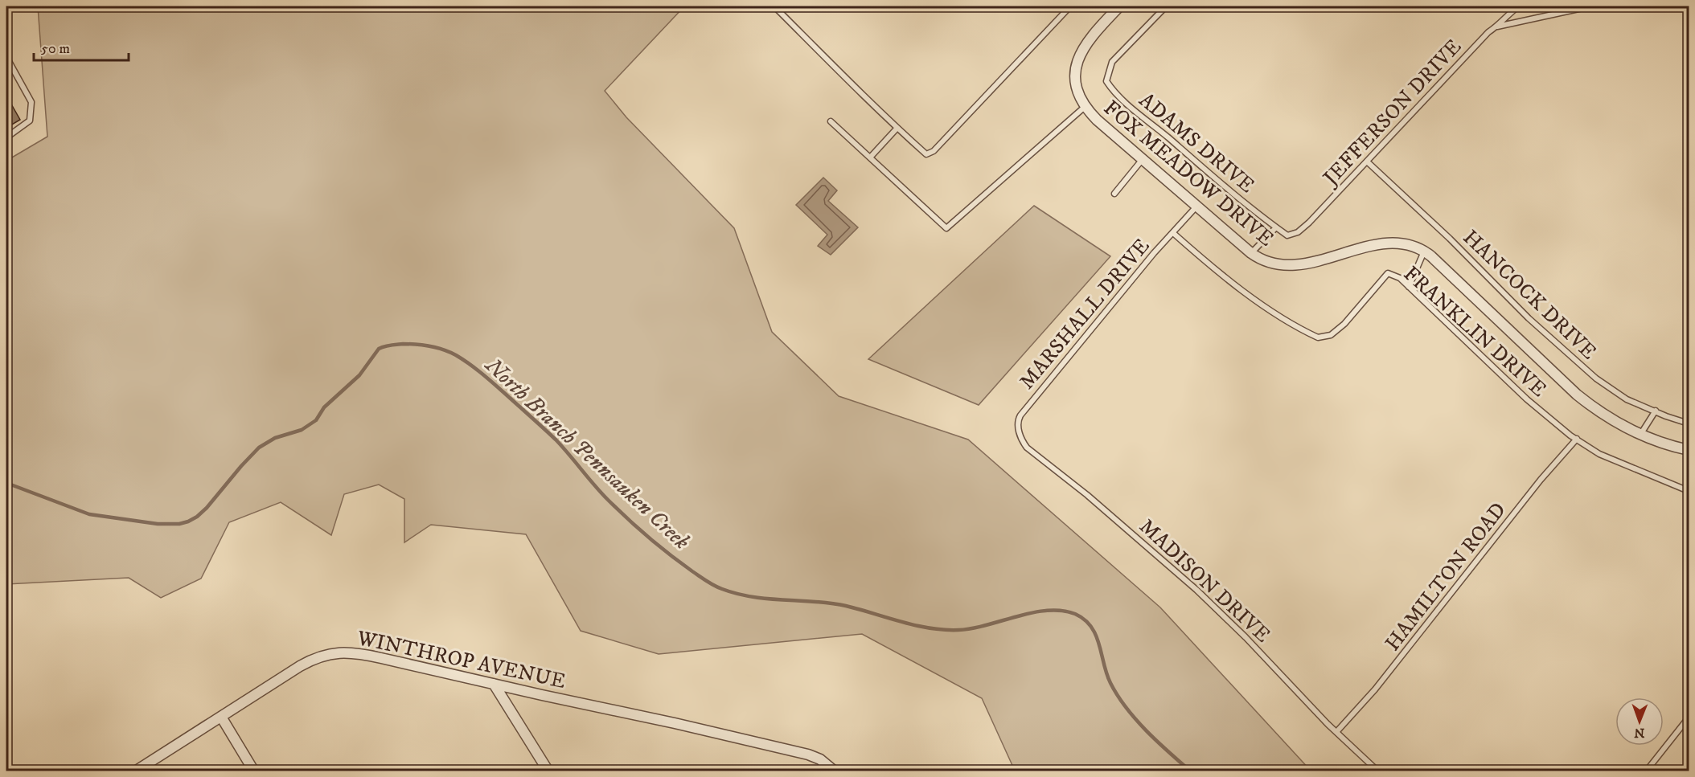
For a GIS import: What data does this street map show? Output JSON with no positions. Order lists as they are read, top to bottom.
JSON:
{
  "streets": {
    "street": ["FOX MEADOW DRIVE", "WINTHROP AVENUE"],
    "lane": [
      "JEFFERSON DRIVE",
      "ADAMS DRIVE",
      "HANCOCK DRIVE",
      "MARSHALL DRIVE",
      "FRANKLIN DRIVE",
      "HAMILTON ROAD",
      "MADISON DRIVE"
    ]
  },
  "crossings": [
    ["JEFFERSON DRIVE", "ADAMS DRIVE"],
    ["JEFFERSON DRIVE", "HANCOCK DRIVE"],
    ["MARSHALL DRIVE", "FRANKLIN DRIVE"],
    ["MARSHALL DRIVE", "MADISON DRIVE"],
    ["FRANKLIN DRIVE", "HAMILTON ROAD"],
    ["HAMILTON ROAD", "MADISON DRIVE"]
  ],
  "water": ["North Branch Pennsauken Creek"],
  "scale_bar": "50 m",
  "north": "bottom"
}
